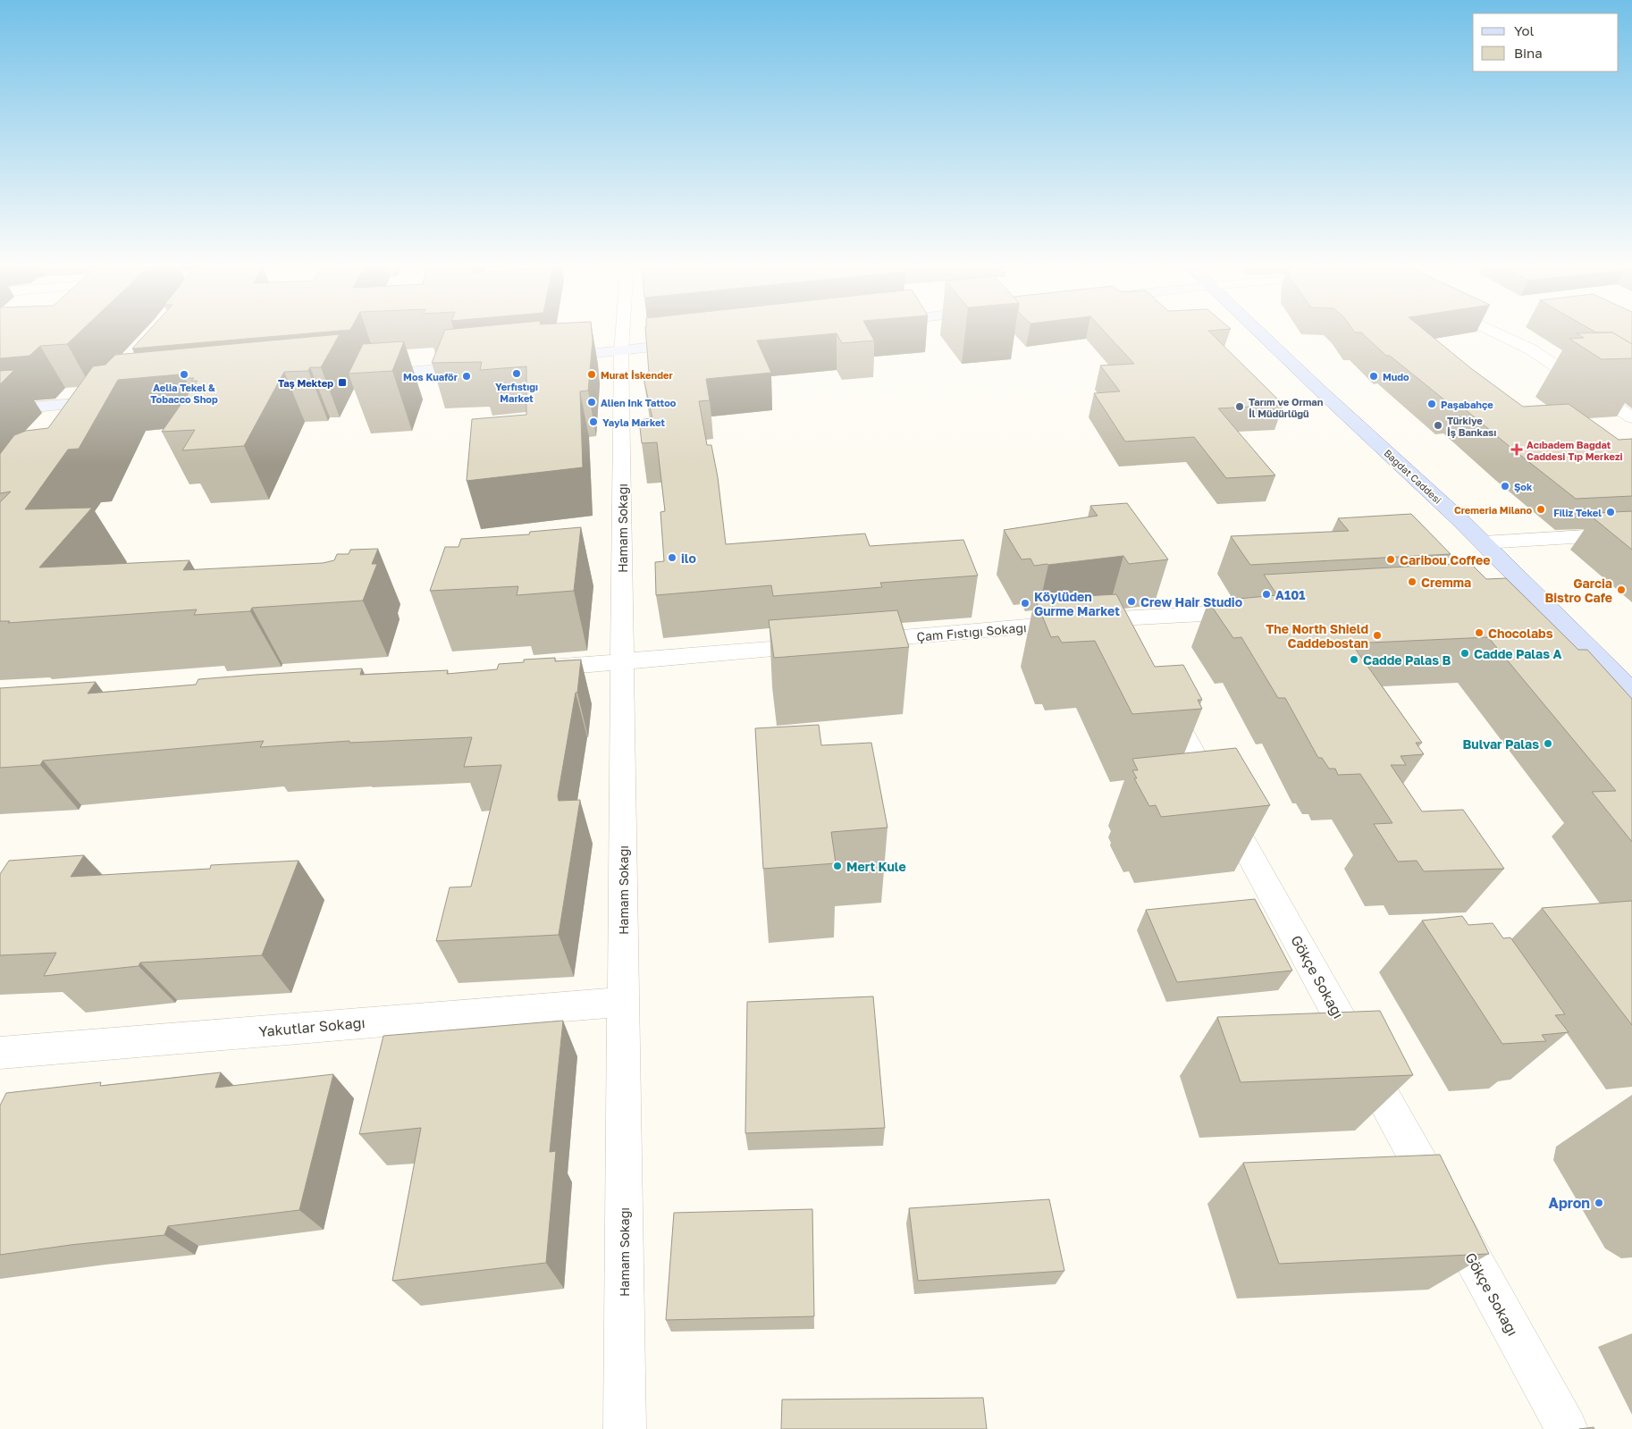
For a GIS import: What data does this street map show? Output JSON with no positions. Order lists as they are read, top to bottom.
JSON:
{
  "streets": {
    "main road": ["Bağdat Caddesi"],
    "street": [
      "Hamam Sokağı",
      "Çam Fıstığı Sokağı",
      "Gökçe Sokağı",
      "Yakutlar Sokağı"
    ]
  },
  "crossings": [
    ["Hamam Sokağı", "Yakutlar Sokağı"]
  ],
  "places": {
    "other": [
      "Yerfıstığı Market",
      "Aelia Tekel & Tobacco Shop",
      "Murat İskender",
      "Mos Kuaför",
      "Mudo",
      "Alien Ink Tattoo",
      "Paşabahçe",
      "Tarım ve Orman İl Müdürlüğü",
      "Yayla Market",
      "Türkiye İş Bankası",
      "Şok",
      "Cremeria Milano",
      "Filiz Tekel",
      "ilo",
      "Caribou Coffee",
      "Cremma",
      "Garcia Bistro Cafe",
      "A101",
      "Crew Hair Studio",
      "Köylüden Gurme Market",
      "Chocolabs",
      "The North Shield Caddebostan",
      "Cadde Palas A",
      "Cadde Palas B",
      "Bulvar Palas",
      "Mert Kule",
      "Apron"
    ],
    "transit": ["Taş Mektep"],
    "health": ["Acıbadem Bağdat Caddesi Tıp Merkezi"]
  },
  "legend": ["Yol", "Bina"]
}
